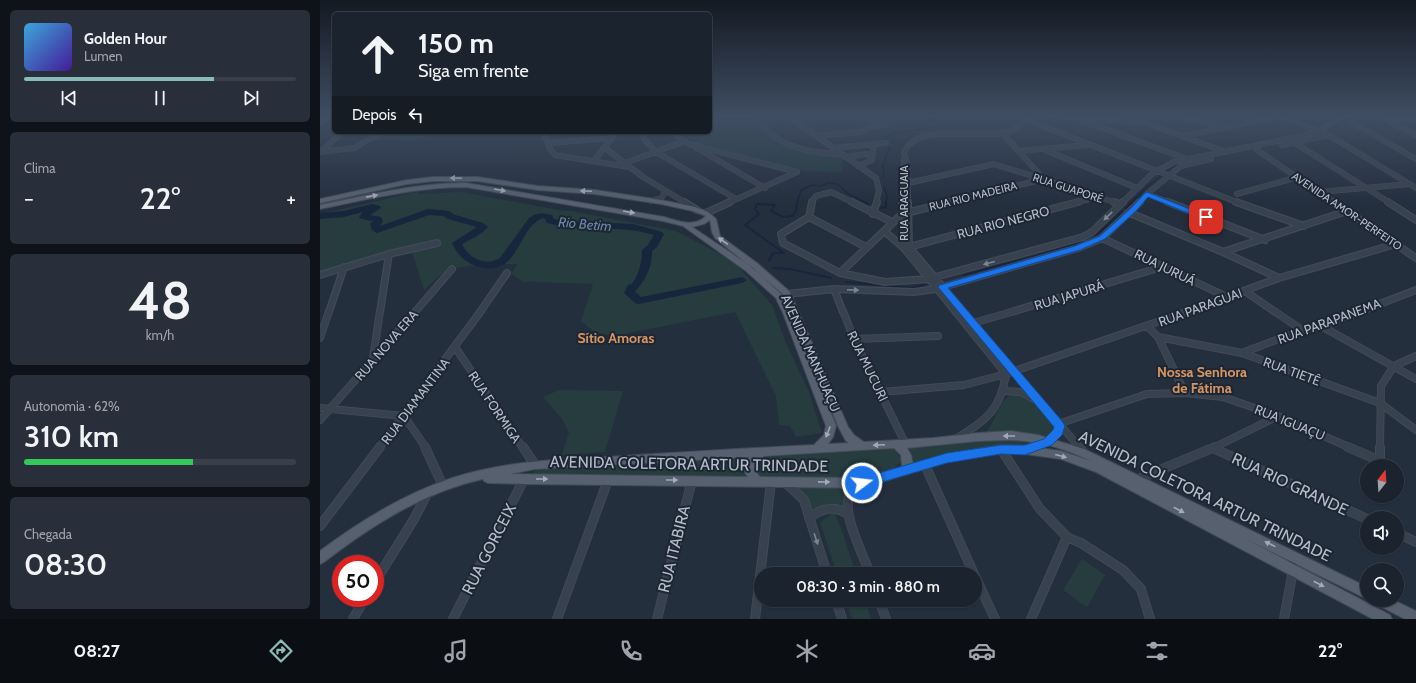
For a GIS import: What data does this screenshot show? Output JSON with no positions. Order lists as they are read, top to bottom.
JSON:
{
  "streets": {
    "main road": ["AVENIDA MANHUAÇU", "AVENIDA COLETORA ARTUR TRINDADE"],
    "street": [
      "RUA GUAPORÉ",
      "RUA RIO MADEIRA",
      "RUA ARAGUAIA",
      "AVENIDA AMOR-PERFEITO",
      "RUA RIO NEGRO",
      "RUA JURUÁ",
      "RUA JAPURÁ",
      "RUA PARAGUAI",
      "RUA PARAPANEMA",
      "RUA NOVA ERA",
      "RUA MUCURI",
      "RUA TIETÊ",
      "RUA DIAMANTINA",
      "RUA FORMIGA",
      "RUA IGUAÇU",
      "RUA RIO GRANDE",
      "RUA GORCEIX",
      "RUA ITABIRA"
    ]
  },
  "crossings": [
    ["RUA GUAPORÉ", "RUA RIO MADEIRA"],
    ["RUA GUAPORÉ", "RUA ARAGUAIA"],
    ["RUA GUAPORÉ", "RUA RIO NEGRO"],
    ["RUA RIO MADEIRA", "RUA ARAGUAIA"],
    ["RUA ARAGUAIA", "RUA RIO NEGRO"],
    ["AVENIDA AMOR-PERFEITO", "RUA PARAGUAI"],
    ["RUA JURUÁ", "RUA JAPURÁ"],
    ["RUA JURUÁ", "RUA PARAGUAI"],
    ["RUA PARAGUAI", "RUA MUCURI"],
    ["RUA PARAPANEMA", "RUA TIETÊ"],
    ["AVENIDA MANHUAÇU", "AVENIDA COLETORA ARTUR TRINDADE"],
    ["RUA MUCURI", "AVENIDA COLETORA ARTUR TRINDADE"],
    ["RUA TIETÊ", "RUA IGUAÇU"],
    ["RUA DIAMANTINA", "RUA FORMIGA"],
    ["RUA FORMIGA", "AVENIDA COLETORA ARTUR TRINDADE"],
    ["AVENIDA COLETORA ARTUR TRINDADE", "RUA GORCEIX"],
    ["AVENIDA COLETORA ARTUR TRINDADE", "RUA ITABIRA"]
  ],
  "districts": ["Sítio Amoras", "Nossa Senhora de Fátima"],
  "water": ["Rio Betim"],
  "north": "top",
  "page": {
    "turn": ["150 m", "Siga em frente"],
    "song": ["Golden Hour", "Lumen"],
    "then": "Depois",
    "tile": [
      "Clima",
      ["48", "km/h"],
      ["Autonomia · 62%", "310 km"],
      ["Chegada", "08:30"]
    ],
    "heat": ["−", "22°", "+"],
    "limit": "50",
    "trip": "08:30 · 3 min · 880 m",
    "tabs": ["08:27", "22°"]
  }
}
